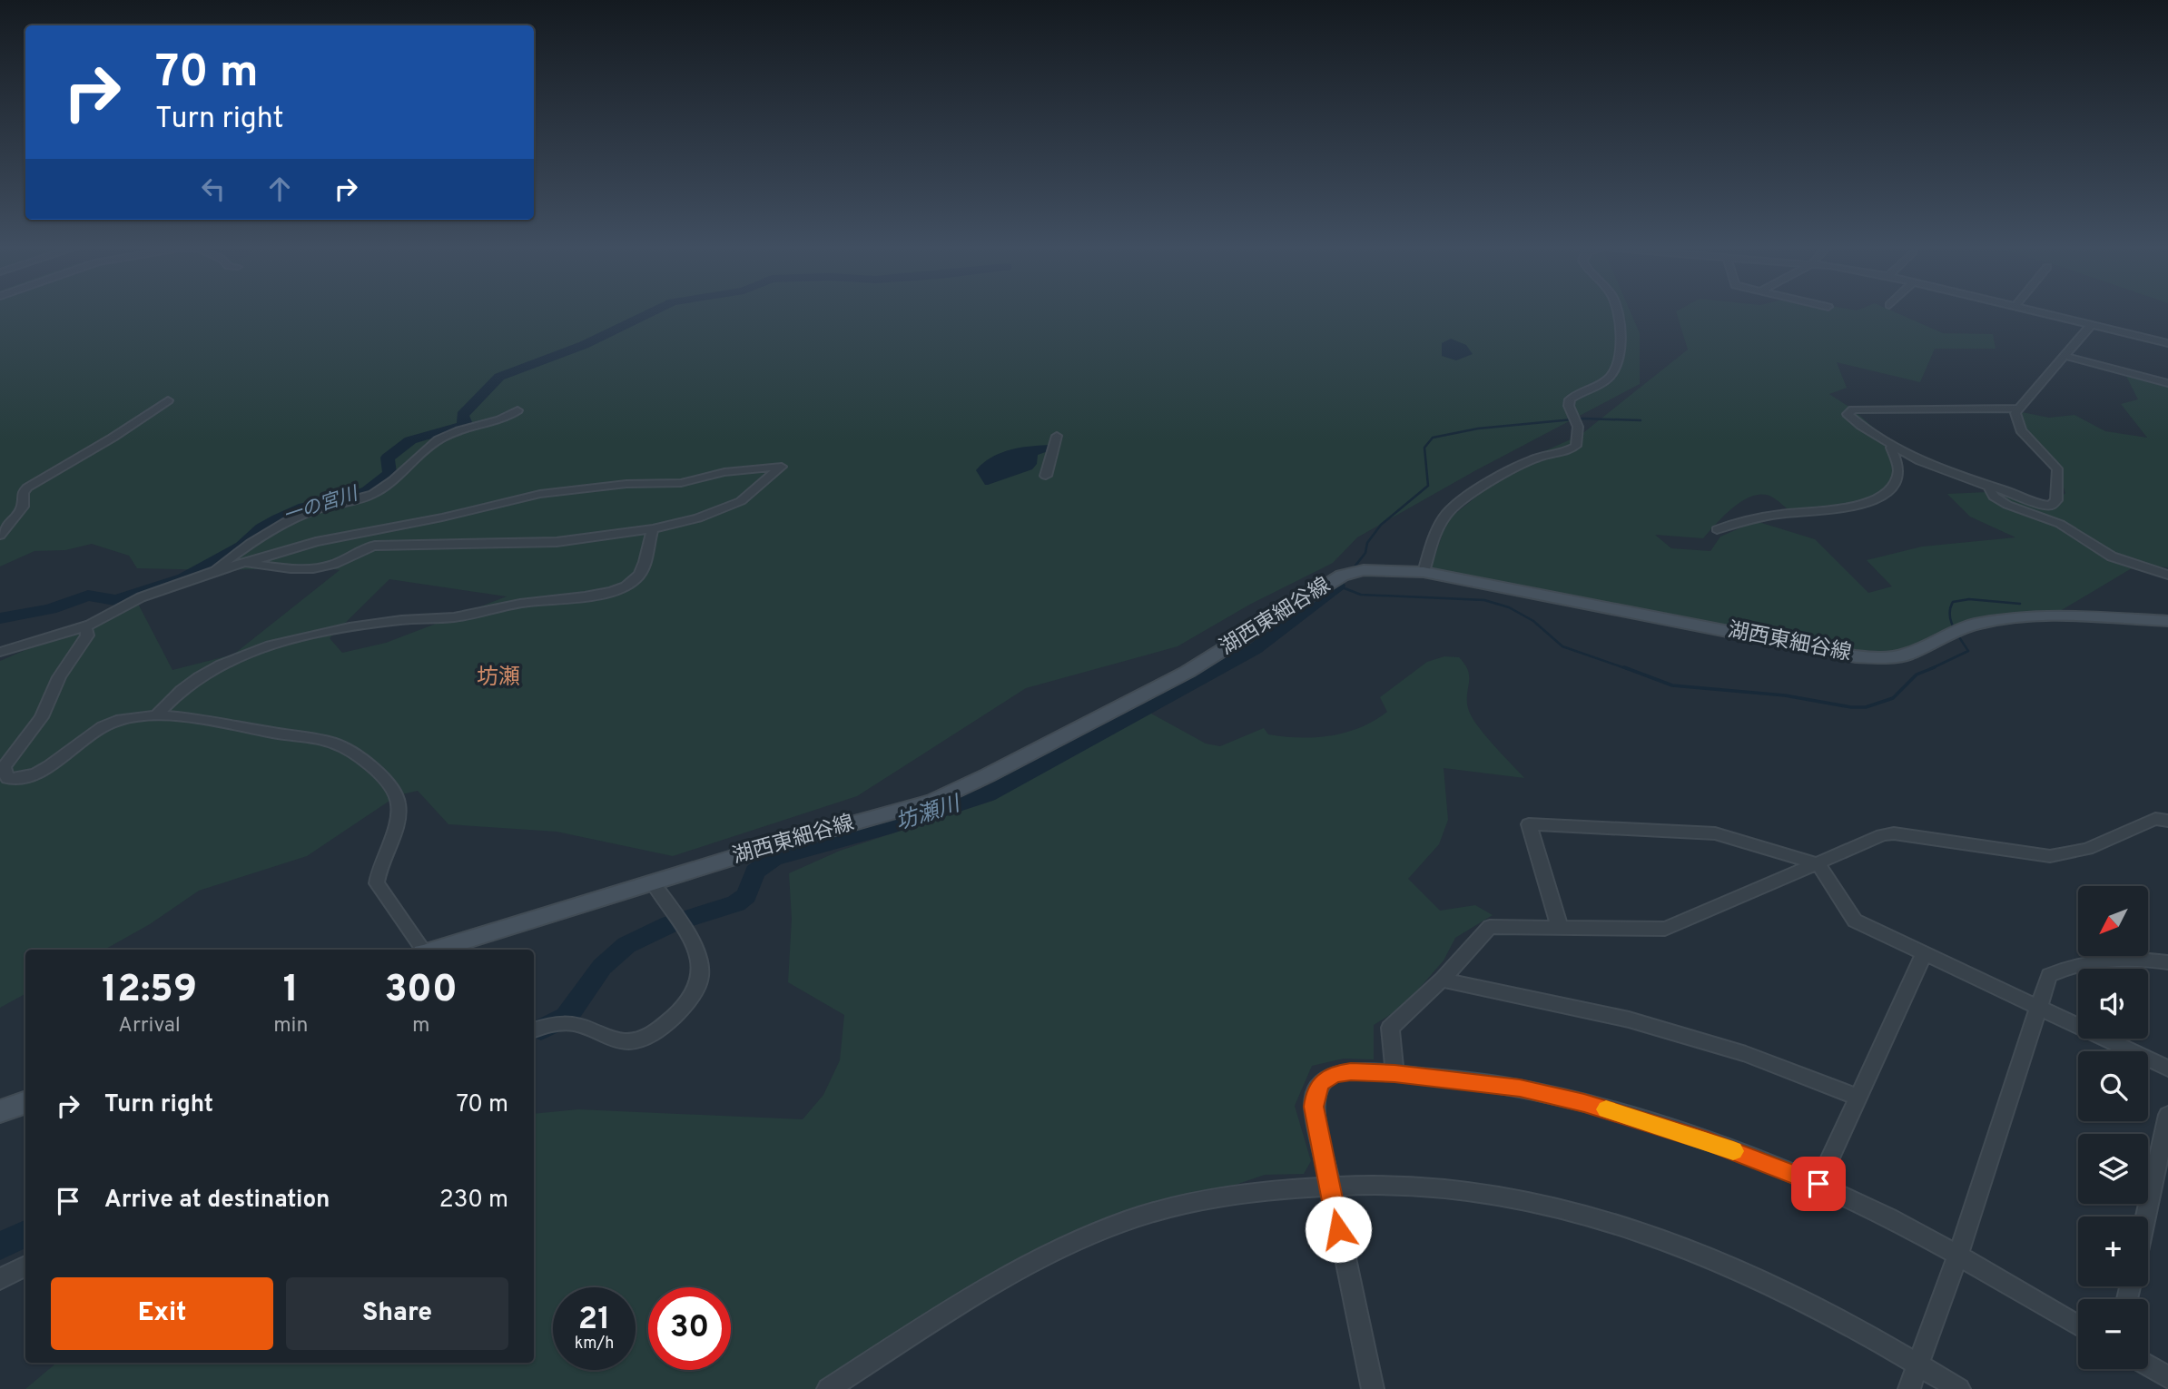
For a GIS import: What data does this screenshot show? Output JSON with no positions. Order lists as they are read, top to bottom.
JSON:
{
  "streets": {
    "main road": ["湖西東細谷線"]
  },
  "districts": ["坊瀬"],
  "water": ["一の宮川", "坊瀬川"],
  "north": "bottom left",
  "page": {
    "turn": ["70 m", "Turn right"],
    "map_buttons": ["+", "−"],
    "eta": [
      "12:59",
      "Arrival",
      "1",
      "min",
      "300",
      "m"
    ],
    "list": [
      {
        "name": "Turn right",
        "value": "70 m"
      },
      {
        "name": "Arrive at destination",
        "value": "230 m"
      }
    ],
    "buttons": ["Exit", "Share"],
    "speed": "21 km/h",
    "limit": "30"
  }
}
